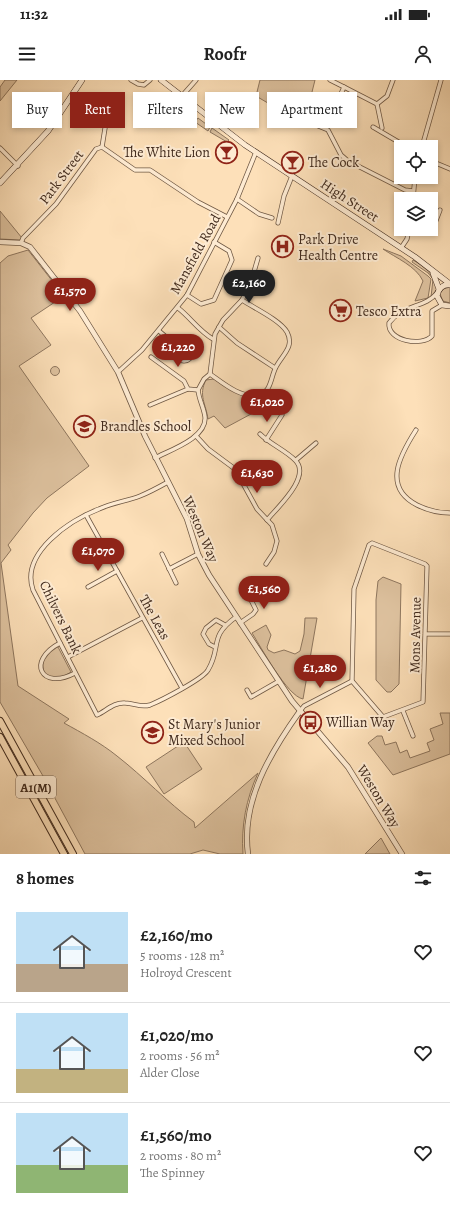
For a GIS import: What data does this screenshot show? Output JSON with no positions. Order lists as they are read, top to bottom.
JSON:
{
  "streets": {
    "highway": ["A1(M)"],
    "main road": ["High Street"],
    "street": [
      "Park Street",
      "Mansfield Road",
      "Weston Way",
      "Chilvers Bank",
      "The Leas",
      "Mons Avenue"
    ]
  },
  "crossings": [
    ["Park Street", "Mansfield Road"],
    ["Park Street", "Weston Way"],
    ["High Street", "Mansfield Road"],
    ["Mansfield Road", "Weston Way"],
    ["Weston Way", "Chilvers Bank"],
    ["Chilvers Bank", "The Leas"]
  ],
  "places": {
    "bar": ["The White Lion", "The Cock"],
    "hospital": ["Park Drive Health Centre"],
    "supermarket": ["Tesco Extra"],
    "school or university": ["Brandles School", "St Mary's Junior Mixed School"],
    "bus stop": ["Willian Way"]
  },
  "page": {
    "status": "11:32",
    "header": "Roofr",
    "chip": [
      "Buy",
      "Rent",
      "Filters",
      "New",
      "Apartment"
    ],
    "price": [
      "£2,160",
      "£1,570",
      "£1,220",
      "£1,020",
      "£1,630",
      "£1,070",
      "£1,560",
      "£1,280"
    ],
    "heading": "8 homes",
    "list": [
      {
        "name": "£2,160/mo",
        "note": "5 rooms · 128 m² · Holroyd Crescent"
      },
      {
        "name": "£1,020/mo",
        "note": "2 rooms · 56 m² · Alder Close"
      },
      {
        "name": "£1,560/mo",
        "note": "2 rooms · 80 m² · The Spinney"
      }
    ]
  }
}
